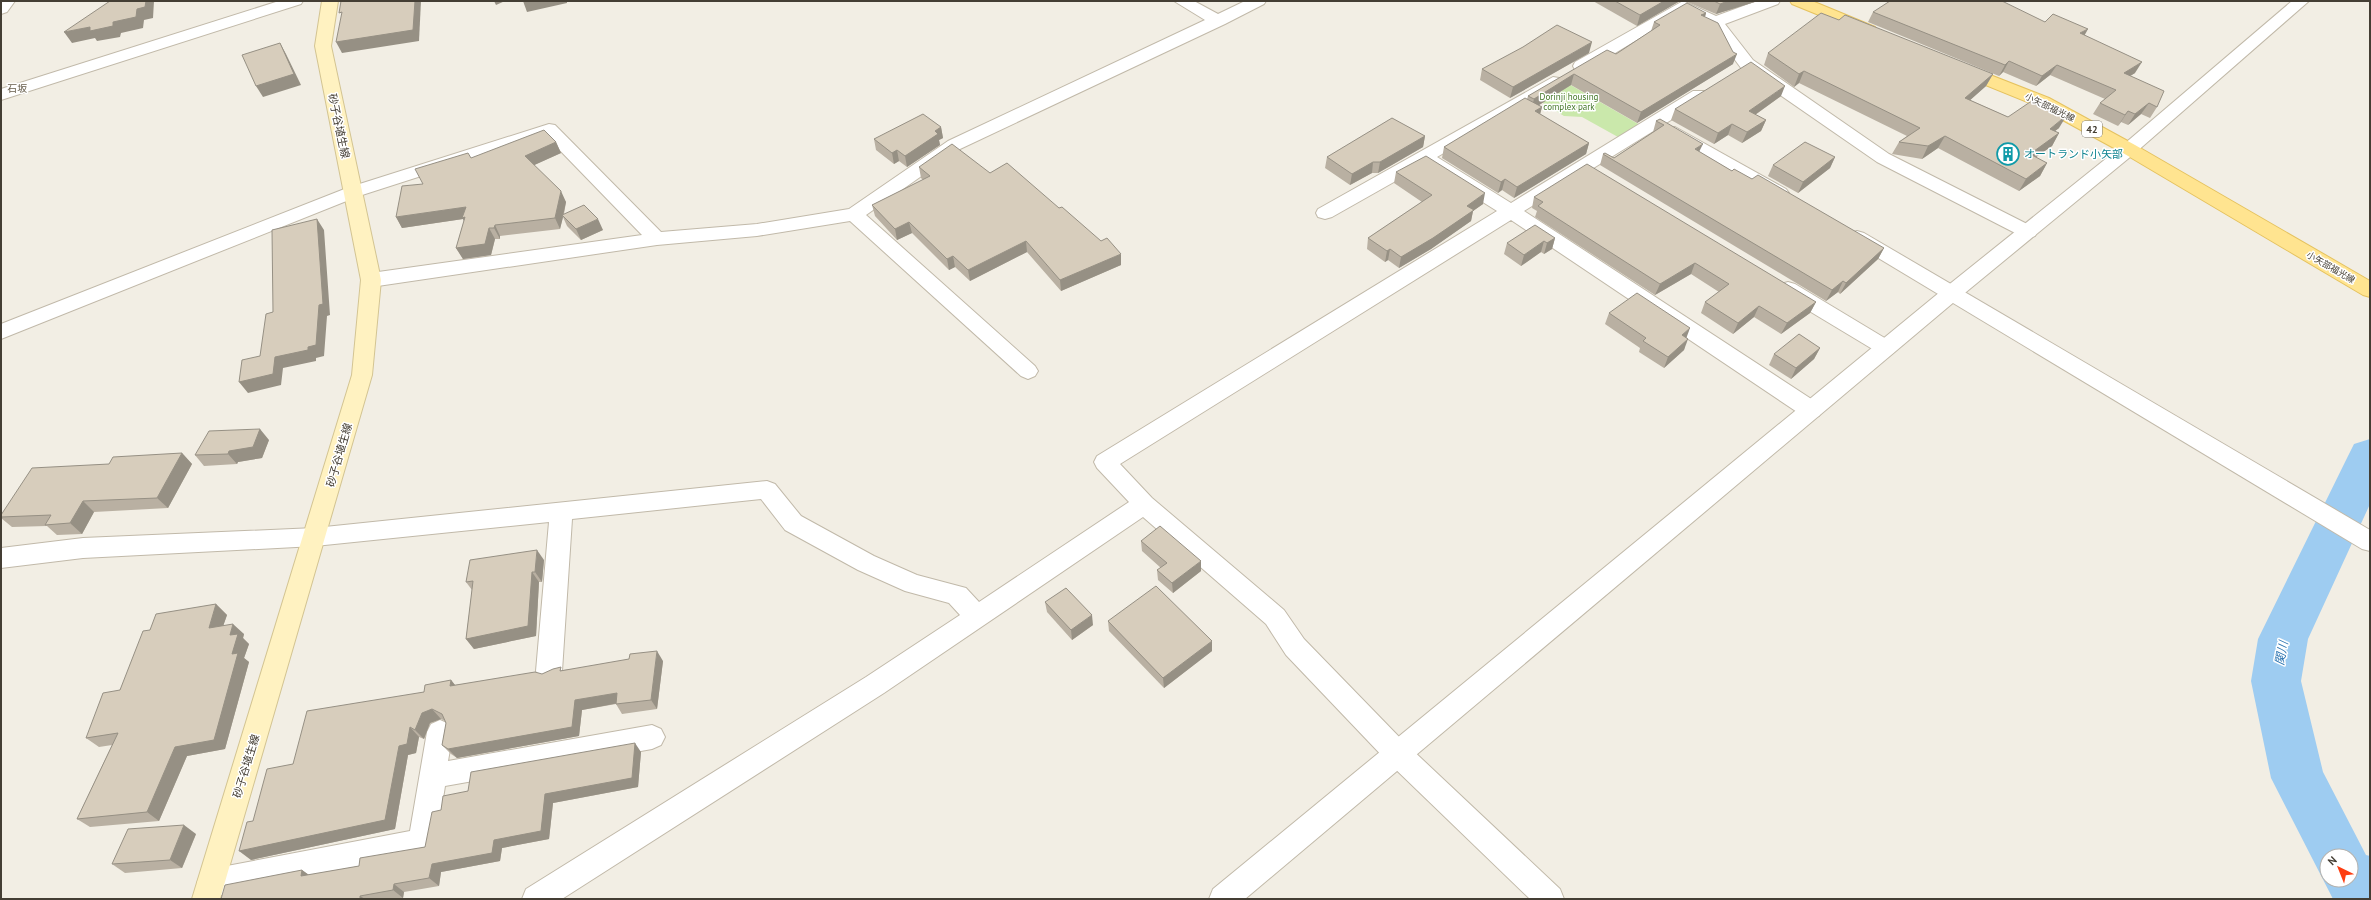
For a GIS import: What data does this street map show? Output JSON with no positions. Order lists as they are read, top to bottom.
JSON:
{
  "streets": {
    "main road": ["小矢部福光線", "砂子谷埴生線", "42"]
  },
  "districts": ["石坂"],
  "water": ["関川"],
  "parks": ["Dorinji housing complex park"],
  "places": {
    "building": ["オートランド小矢部"]
  },
  "north": "top left"
}
